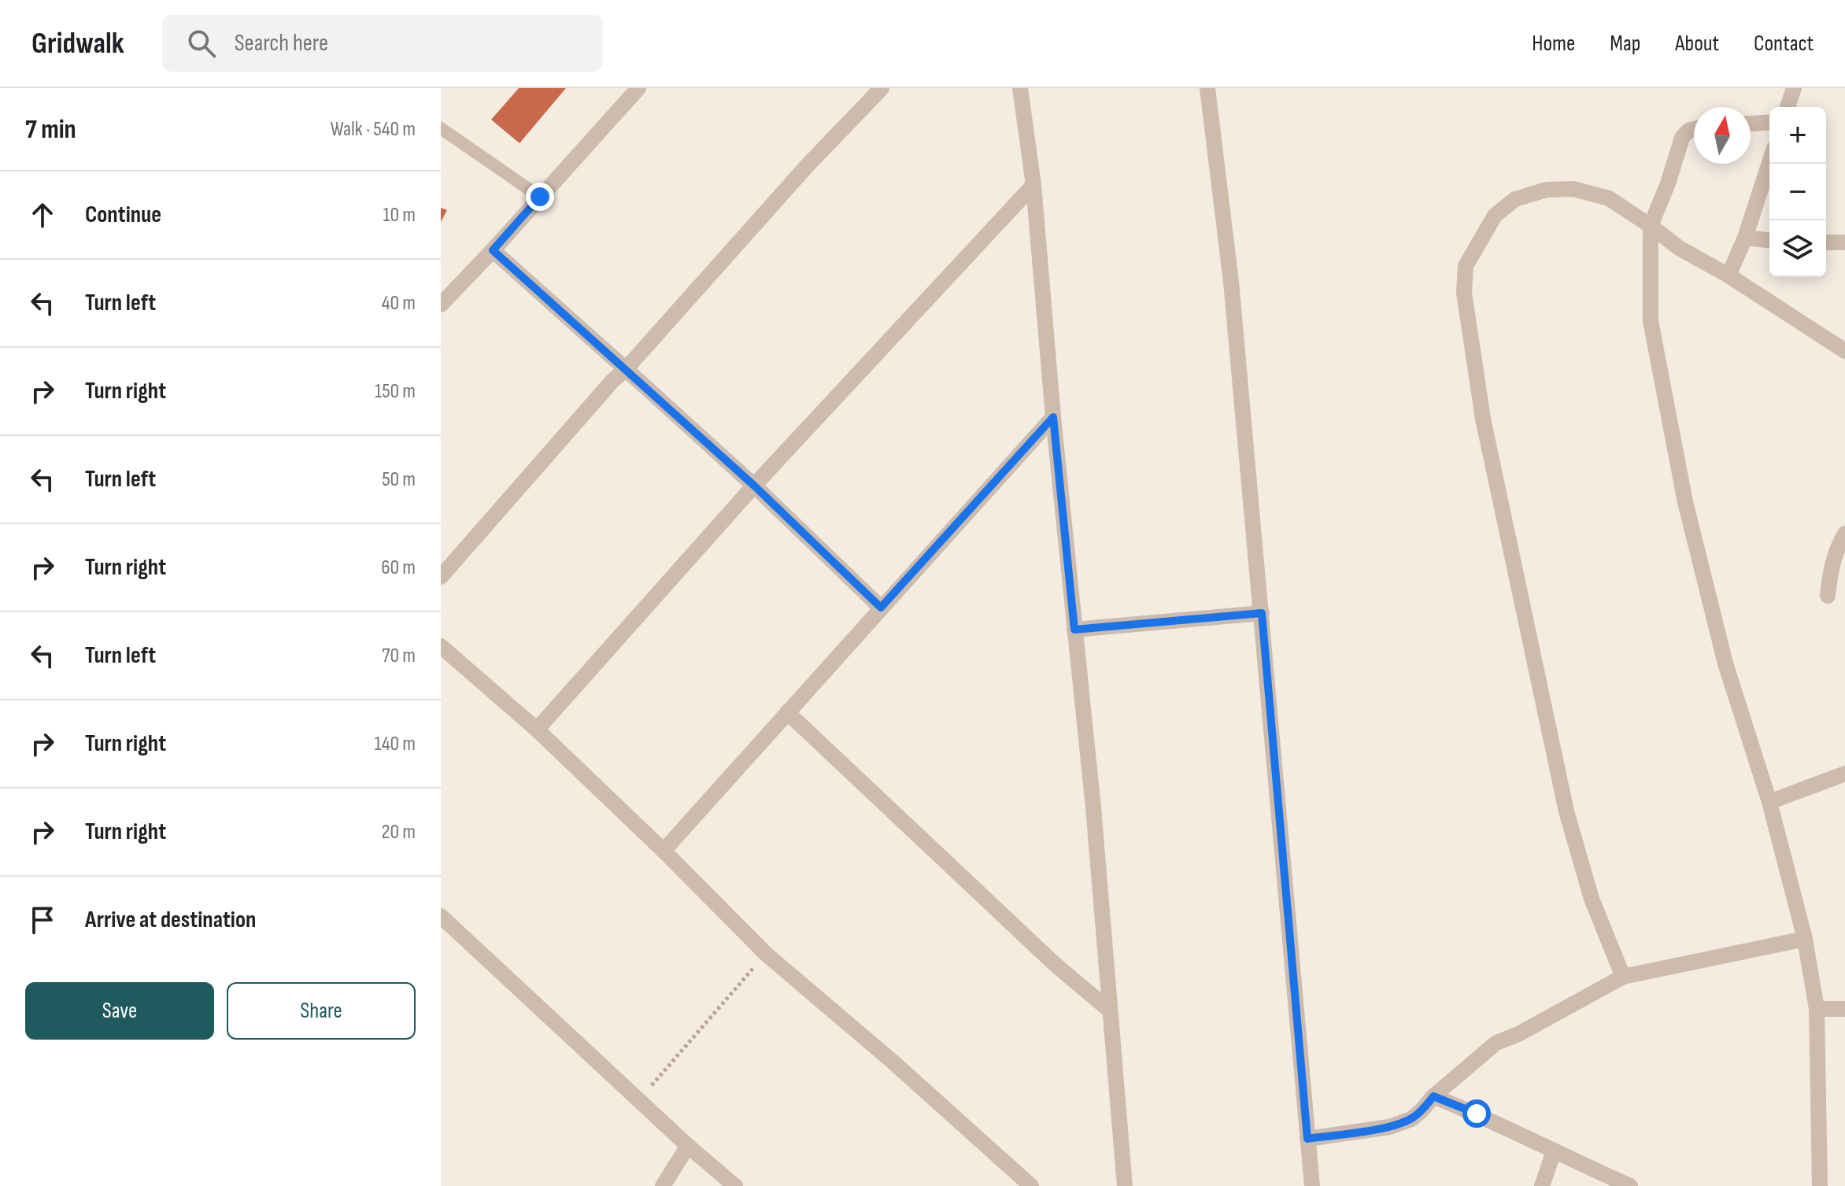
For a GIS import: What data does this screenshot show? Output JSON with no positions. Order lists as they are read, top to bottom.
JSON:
{
  "north": "top",
  "page": {
    "header": "Gridwalk",
    "search": "Search here",
    "nav": [
      "Home",
      "Map",
      "About",
      "Contact"
    ],
    "heading": ["7 min", "Walk · 540 m"],
    "map_buttons": ["+", "−"],
    "list": [
      ["Continue", "10 m"],
      ["Turn left", "40 m"],
      ["Turn right", "150 m"],
      ["Turn left", "50 m"],
      ["Turn right", "60 m"],
      ["Turn left", "70 m"],
      ["Turn right", "140 m"],
      ["Turn right", "20 m"],
      "Arrive at destination"
    ],
    "buttons": ["Save", "Share"]
  }
}
